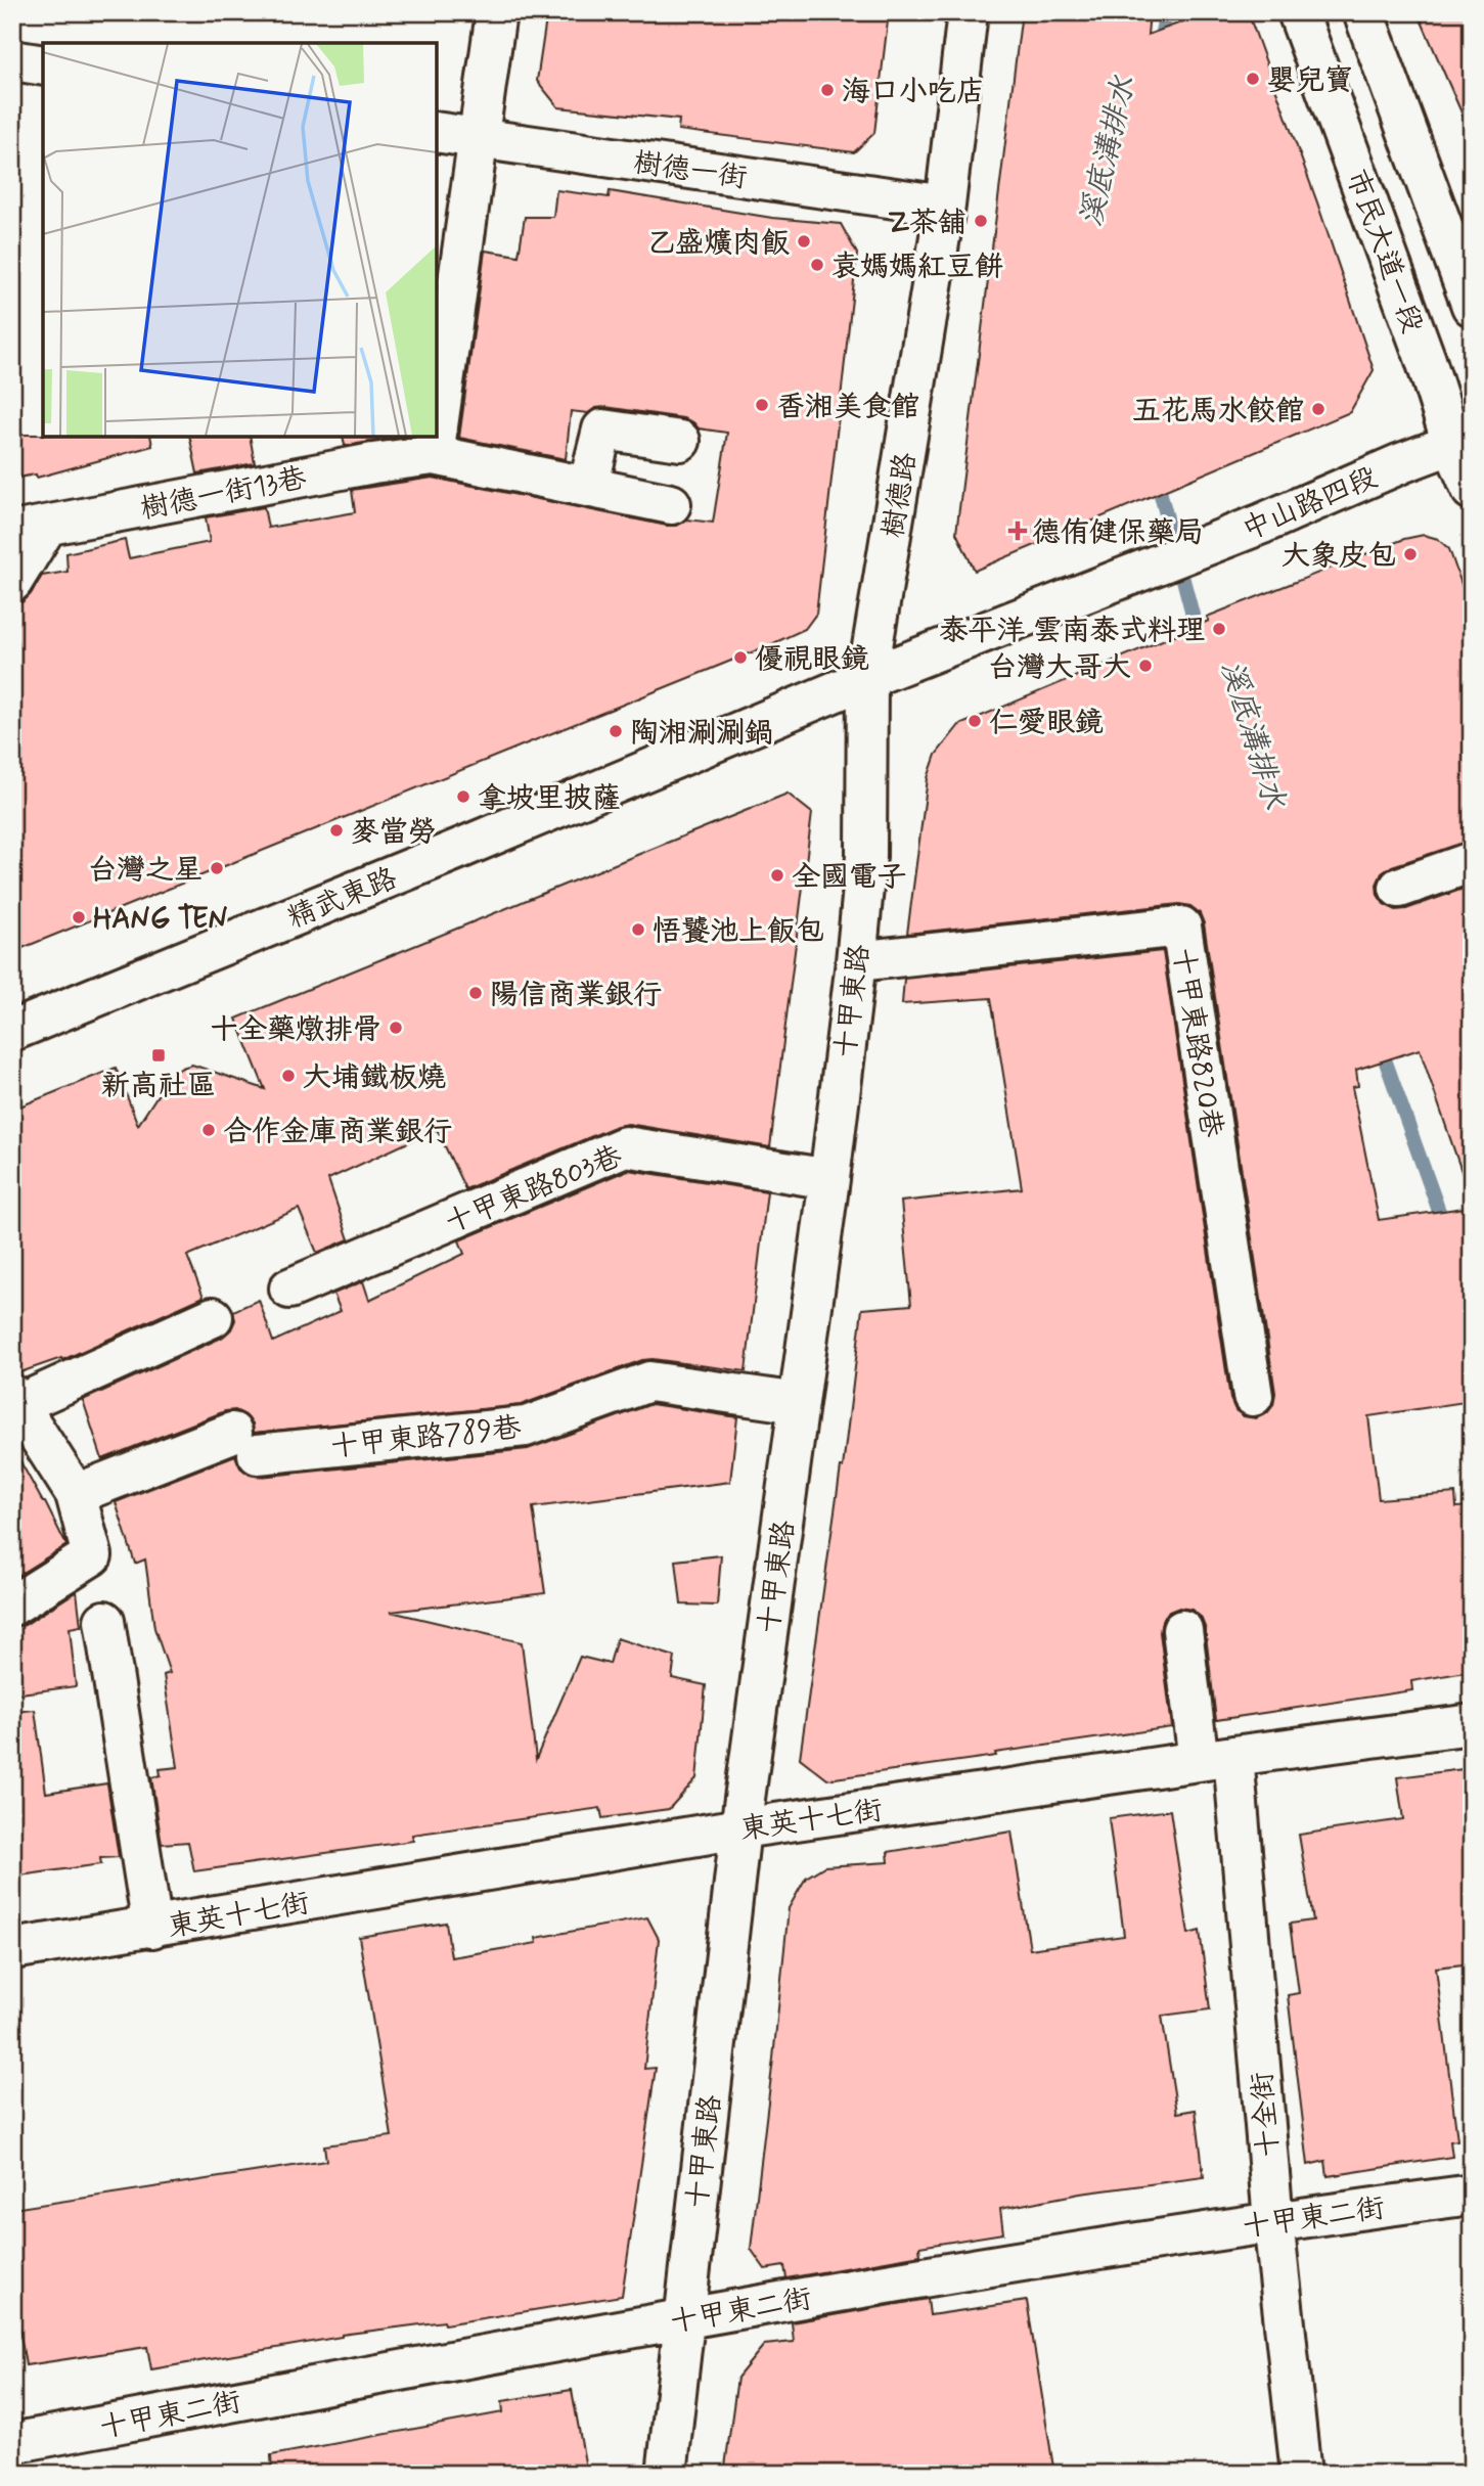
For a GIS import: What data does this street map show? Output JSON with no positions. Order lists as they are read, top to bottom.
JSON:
{
  "streets": {
    "street": [
      "樹德一街",
      "市民大道一段",
      "樹德一街13巷",
      "樹德路",
      "中山路四段",
      "精武東路",
      "十甲東路",
      "十甲東路820巷",
      "十甲東路803巷",
      "十甲東路789巷",
      "東英十七街",
      "十全街",
      "十甲東二街"
    ]
  },
  "crossings": [
    ["樹德一街", "樹德路"],
    ["市民大道一段", "中山路四段"],
    ["樹德路", "中山路四段"],
    ["樹德路", "精武東路"],
    ["樹德路", "十甲東路"],
    ["中山路四段", "精武東路"],
    ["中山路四段", "十甲東路"],
    ["精武東路", "十甲東路"],
    ["十甲東路", "十甲東路820巷"],
    ["十甲東路", "十甲東路803巷"],
    ["十甲東路", "十甲東路789巷"],
    ["十甲東路", "東英十七街"],
    ["十甲東路", "十甲東二街"],
    ["東英十七街", "十全街"],
    ["十全街", "十甲東二街"]
  ],
  "water": ["溪底溝排水"],
  "places": {
    "other": [
      "嬰兒寶",
      "海口小吃店",
      "Z茶舖",
      "乙盛爌肉飯",
      "袁媽媽紅豆餅",
      "香湘美食館",
      "五花馬水餃館",
      "大象皮包",
      "泰平洋 雲南泰式料理",
      "優視眼鏡",
      "台灣大哥大",
      "仁愛眼鏡",
      "陶湘涮涮鍋",
      "拿坡里披薩",
      "麥當勞",
      "台灣之星",
      "全國電子",
      "HANG TEN",
      "悟饕池上飯包",
      "陽信商業銀行",
      "十全藥燉排骨",
      "大埔鐵板燒",
      "合作金庫商業銀行"
    ],
    "health": ["德侑健保藥局"],
    "transit": ["新高社區"]
  }
}
